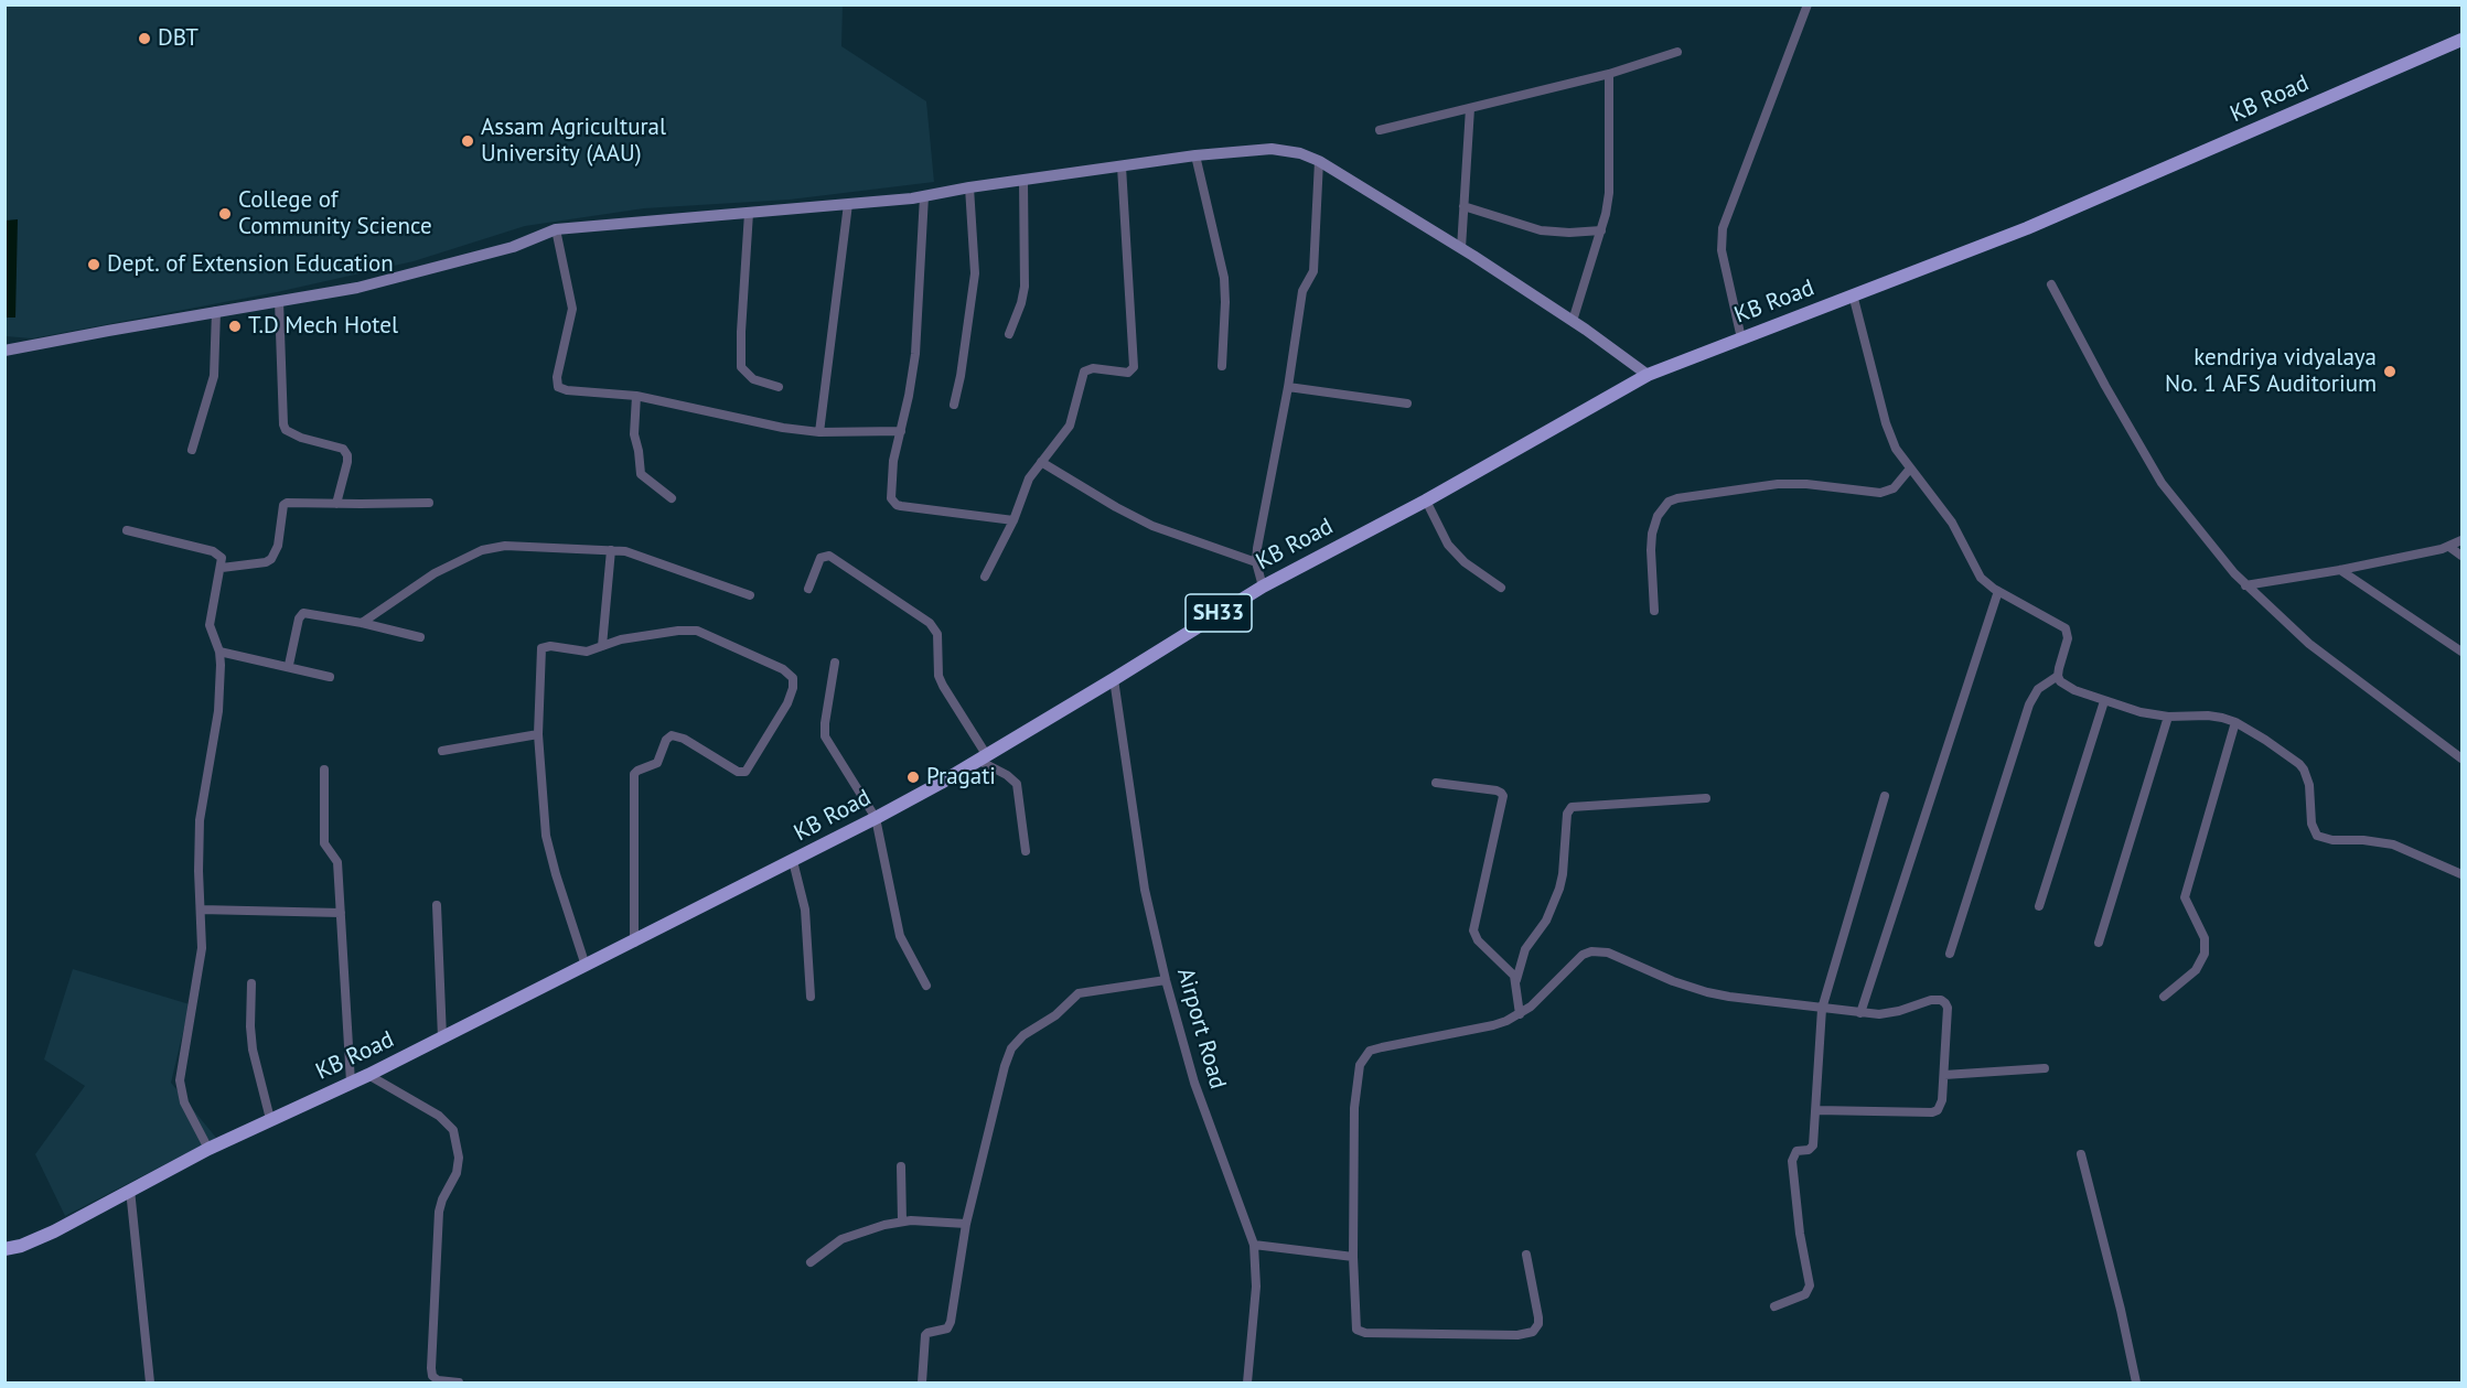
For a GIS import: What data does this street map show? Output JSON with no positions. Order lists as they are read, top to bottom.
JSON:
{
  "streets": {
    "main road": ["KB Road", "SH33"],
    "street": ["Airport Road"]
  },
  "crossings": [
    ["KB Road", "Airport Road"]
  ],
  "places": [
    "DBT",
    "Assam Agricultural University (AAU)",
    "College of Community Science",
    "Dept. of Extension Education",
    "T.D Mech Hotel",
    "kendriya vidyalaya No. 1 AFS Auditorium",
    "Pragati"
  ]
}
